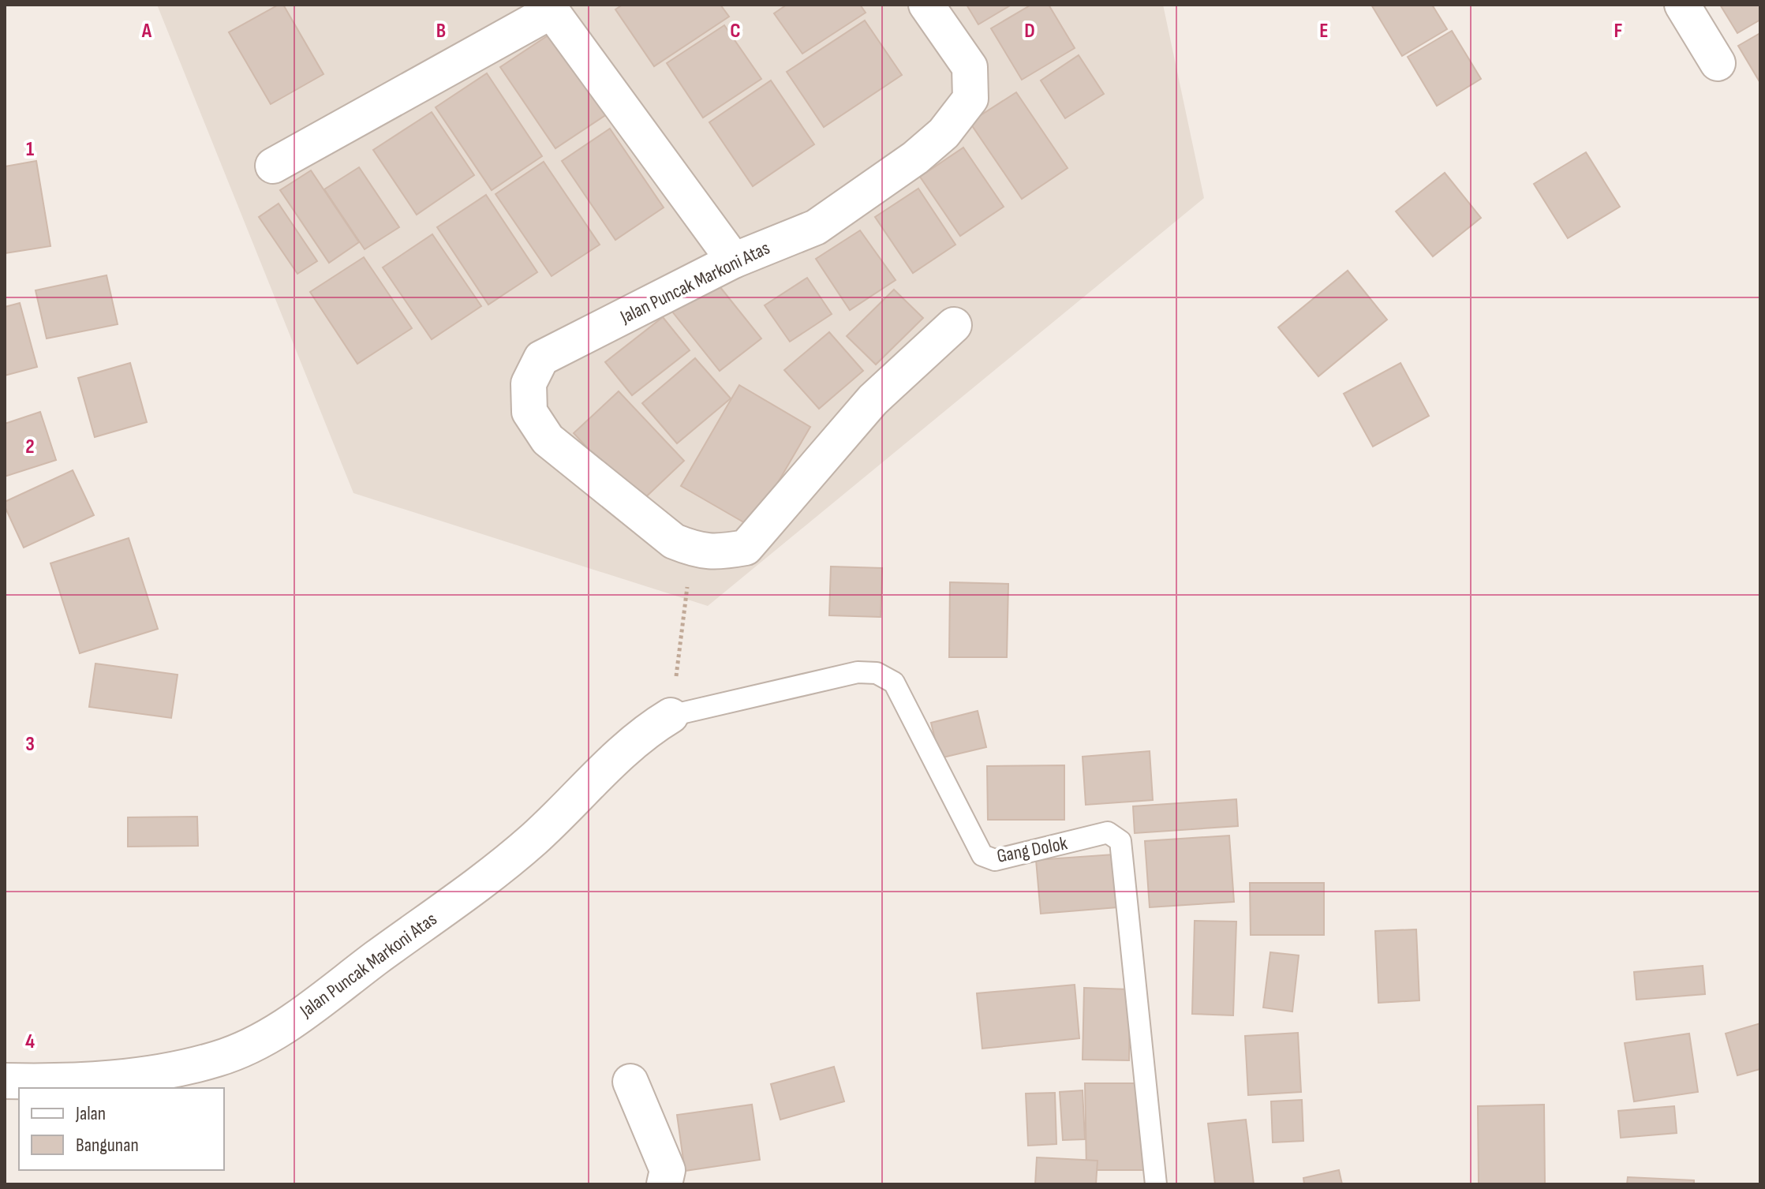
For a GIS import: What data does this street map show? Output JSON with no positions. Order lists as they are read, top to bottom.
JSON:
{
  "streets": {
    "street": ["Jalan Puncak Markoni Atas"],
    "lane": ["Gang Dolok"]
  },
  "crossings": [
    ["Jalan Puncak Markoni Atas", "Gang Dolok"]
  ],
  "legend": ["Jalan", "Bangunan"],
  "grid": {
    "columns": [
      "A",
      "B",
      "C",
      "D",
      "E",
      "F"
    ],
    "rows": [
      "1",
      "2",
      "3",
      "4"
    ]
  }
}
